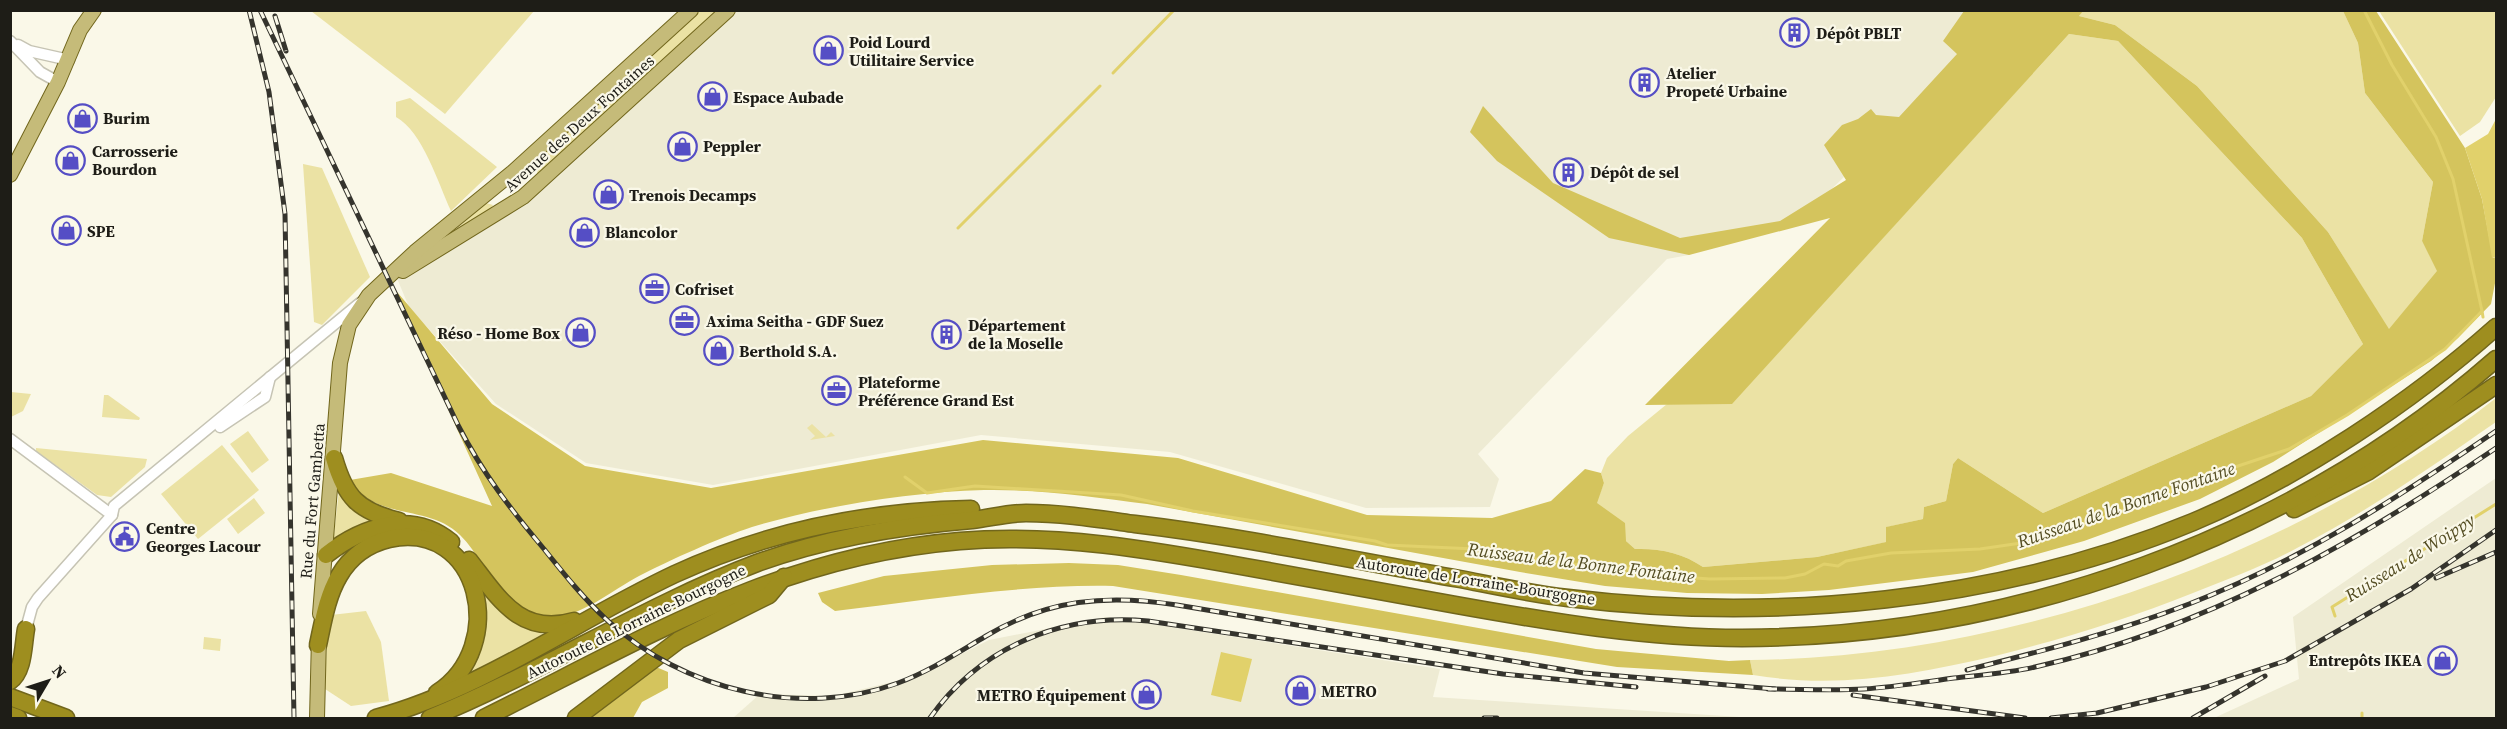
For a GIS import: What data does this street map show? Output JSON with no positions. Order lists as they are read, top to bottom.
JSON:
{
  "streets": {
    "highway": ["Autoroute de Lorraine-Bourgogne"],
    "main road": ["Avenue des Deux Fontaines", "Rue du Fort Gambetta"]
  },
  "crossings": [
    ["Avenue des Deux Fontaines", "Rue du Fort Gambetta"]
  ],
  "water": ["Ruisseau de la Bonne Fontaine", "Ruisseau de Woippy"],
  "places": {
    "building": [
      "Dépôt PBLT",
      "Atelier Propeté Urbaine",
      "Dépôt de sel",
      "Département de la Moselle"
    ],
    "shop": [
      "Poid Lourd Utilitaire Service",
      "Espace Aubade",
      "Burim",
      "Peppler",
      "Carrosserie Bourdon",
      "Trenois Decamps",
      "SPE",
      "Blancolor",
      "Réso - Home Box",
      "Berthold S.A.",
      "Entrepôts IKEA",
      "METRO",
      "METRO Équipement"
    ],
    "office": ["Cofriset", "Axima Seitha - GDF Suez", "Plateforme Préférence Grand Est"],
    "public building": ["Centre Georges Lacour"]
  },
  "north": "top right"
}
